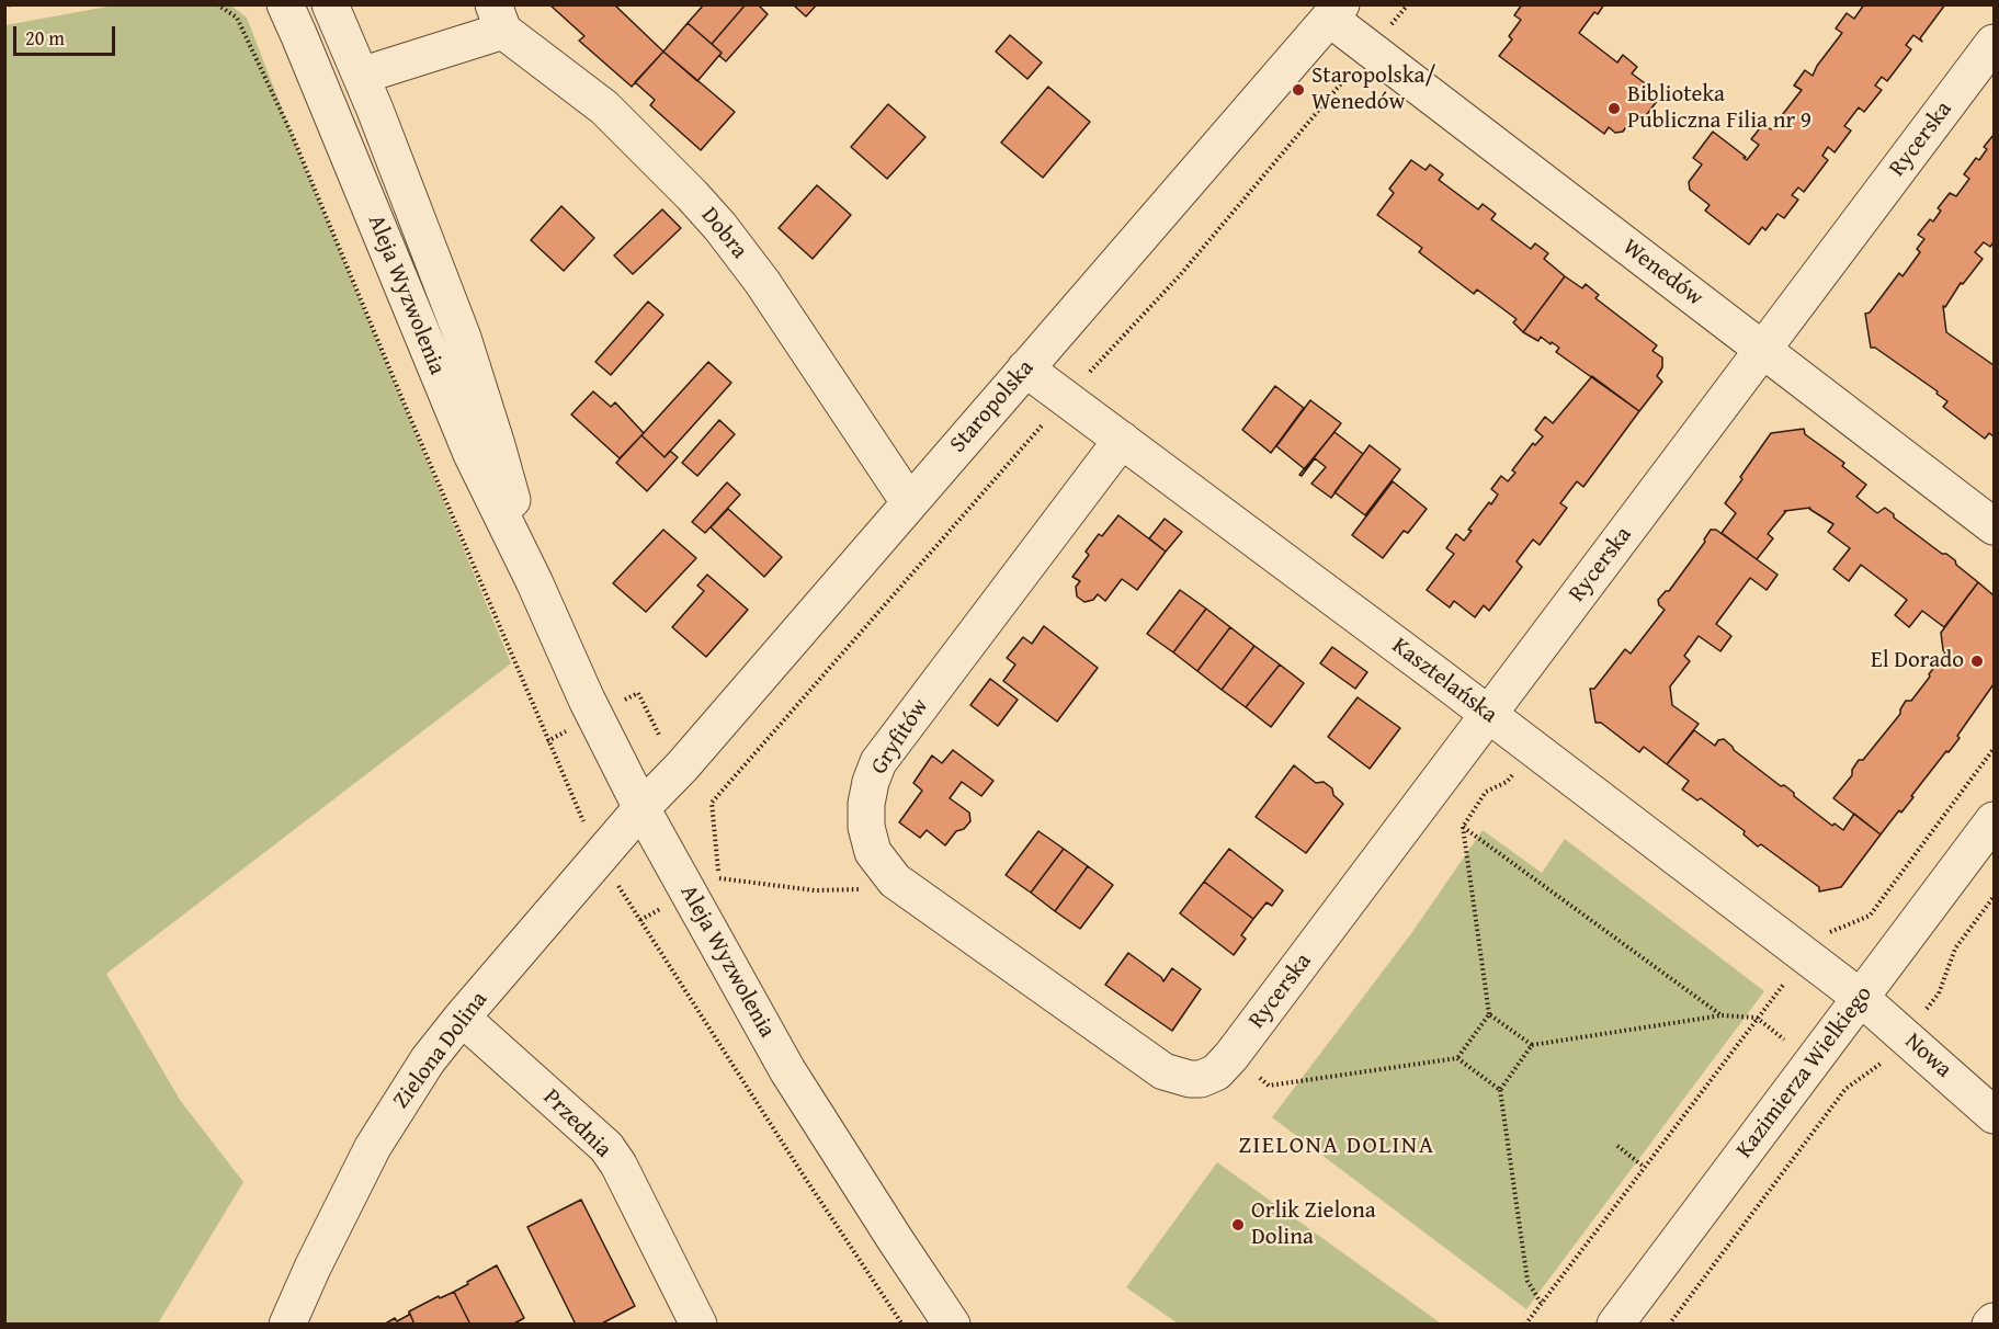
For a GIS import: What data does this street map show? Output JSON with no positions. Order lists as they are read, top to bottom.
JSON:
{
  "streets": {
    "street": [
      "Rycerska",
      "Dobra",
      "Wenedów",
      "Aleja Wyzwolenia",
      "Staropolska",
      "Kasztelańska",
      "Gryfitów",
      "Zielona Dolina",
      "Nowa",
      "Kazimierza Wielkiego",
      "Przednia"
    ]
  },
  "crossings": [
    ["Rycerska", "Wenedów"],
    ["Rycerska", "Kasztelańska"],
    ["Rycerska", "Gryfitów"],
    ["Dobra", "Staropolska"],
    ["Wenedów", "Staropolska"],
    ["Aleja Wyzwolenia", "Staropolska"],
    ["Aleja Wyzwolenia", "Zielona Dolina"],
    ["Staropolska", "Kasztelańska"],
    ["Staropolska", "Zielona Dolina"],
    ["Kasztelańska", "Gryfitów"],
    ["Kasztelańska", "Nowa"],
    ["Kasztelańska", "Kazimierza Wielkiego"],
    ["Zielona Dolina", "Przednia"],
    ["Nowa", "Kazimierza Wielkiego"]
  ],
  "districts": ["ZIELONA DOLINA"],
  "places": [
    "Staropolska/ Wenedów",
    "Biblioteka Publiczna Filia nr 9",
    "El Dorado",
    "Orlik Zielona Dolina"
  ],
  "scale_bar": "20 m"
}
